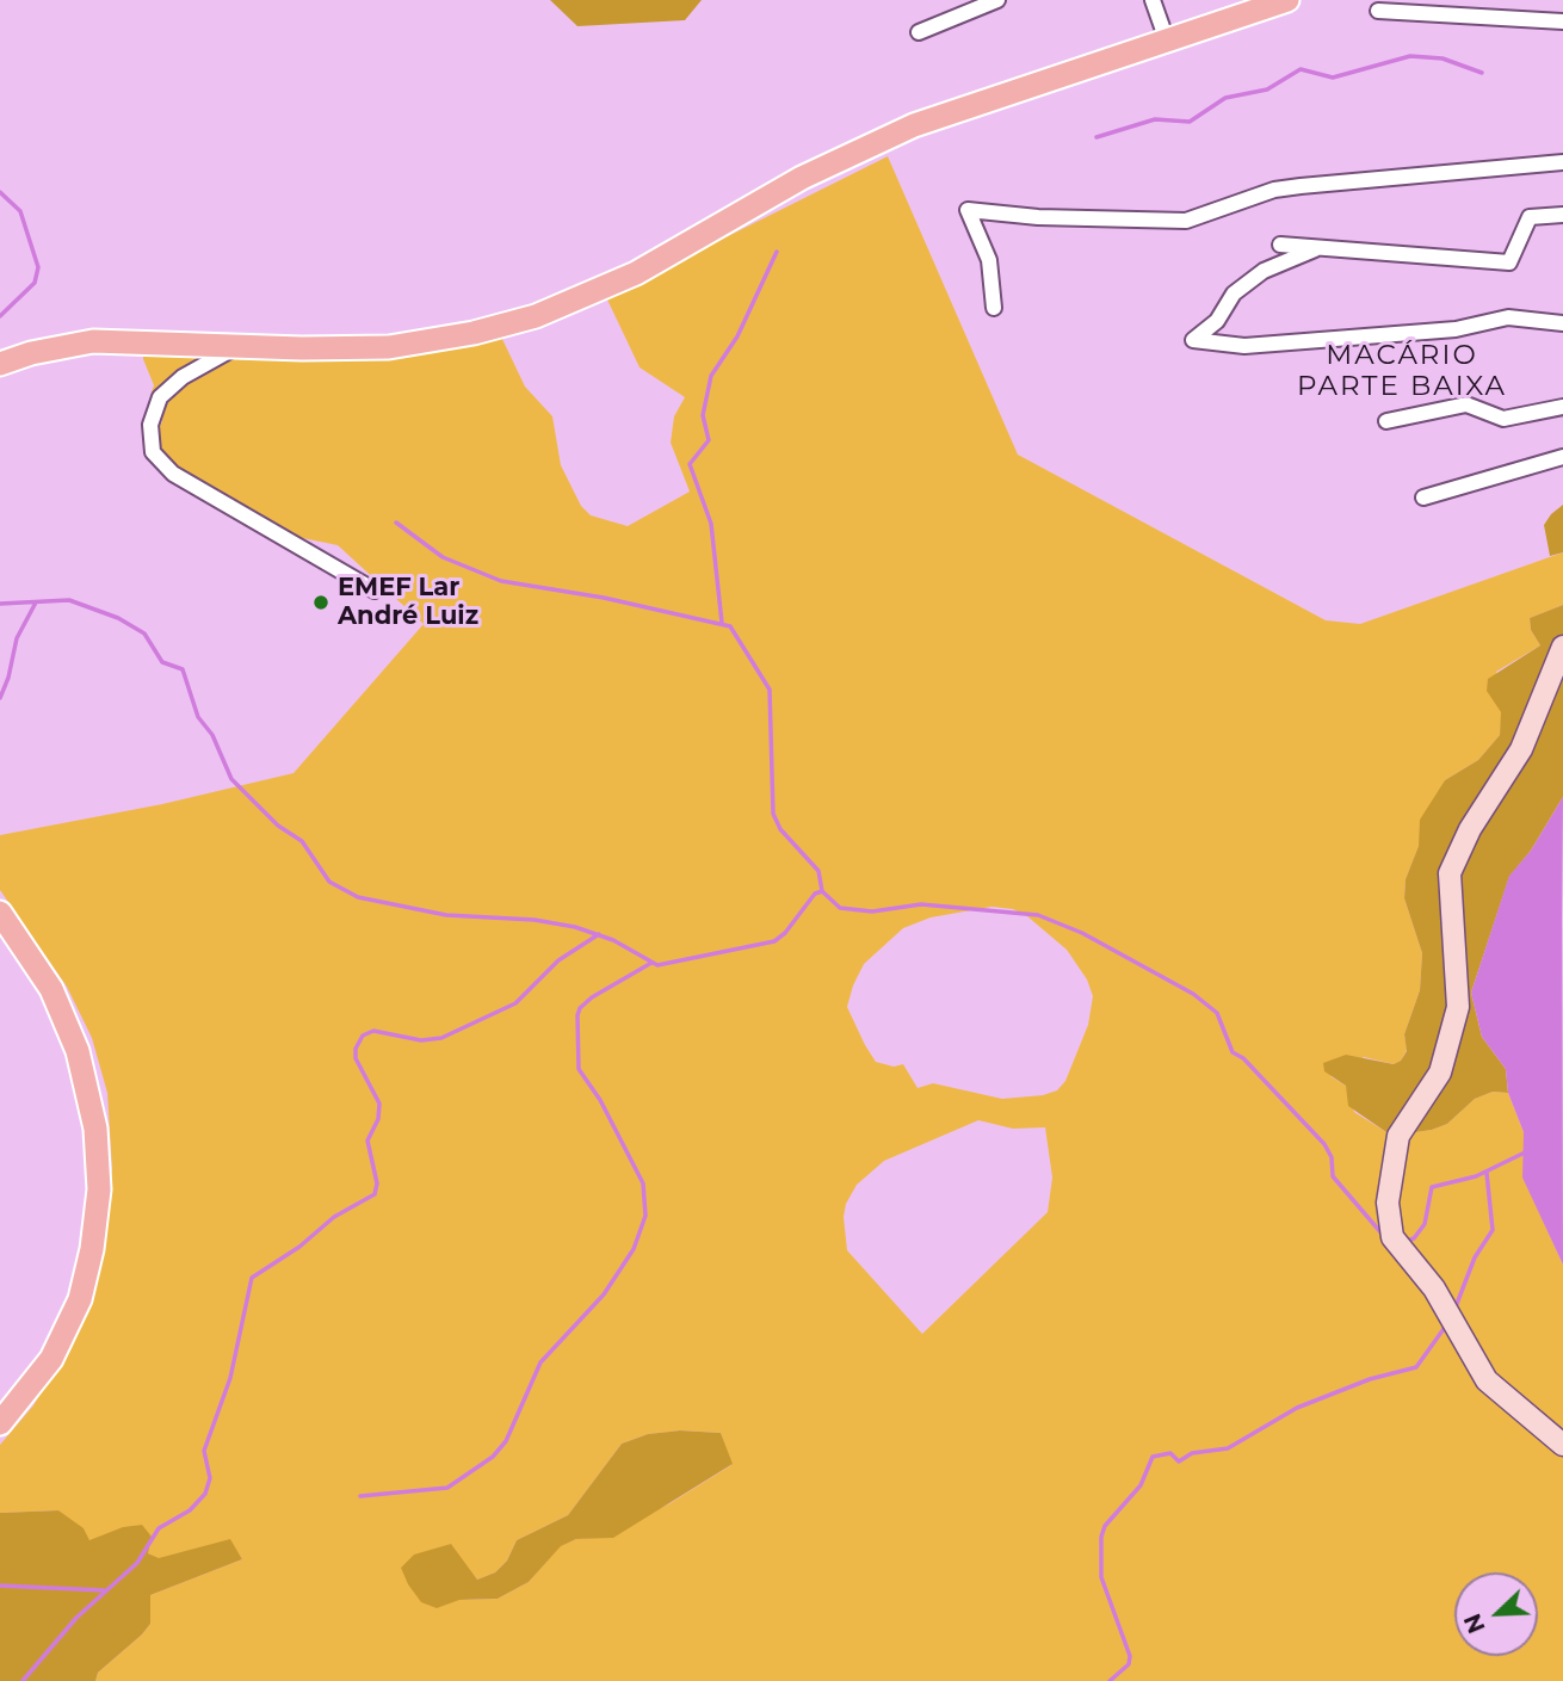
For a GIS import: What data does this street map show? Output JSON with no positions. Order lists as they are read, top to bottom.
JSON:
{
  "districts": ["MACÁRIO PARTE BAIXA"],
  "places": ["EMEF Lar André Luiz"],
  "north": "bottom left"
}
